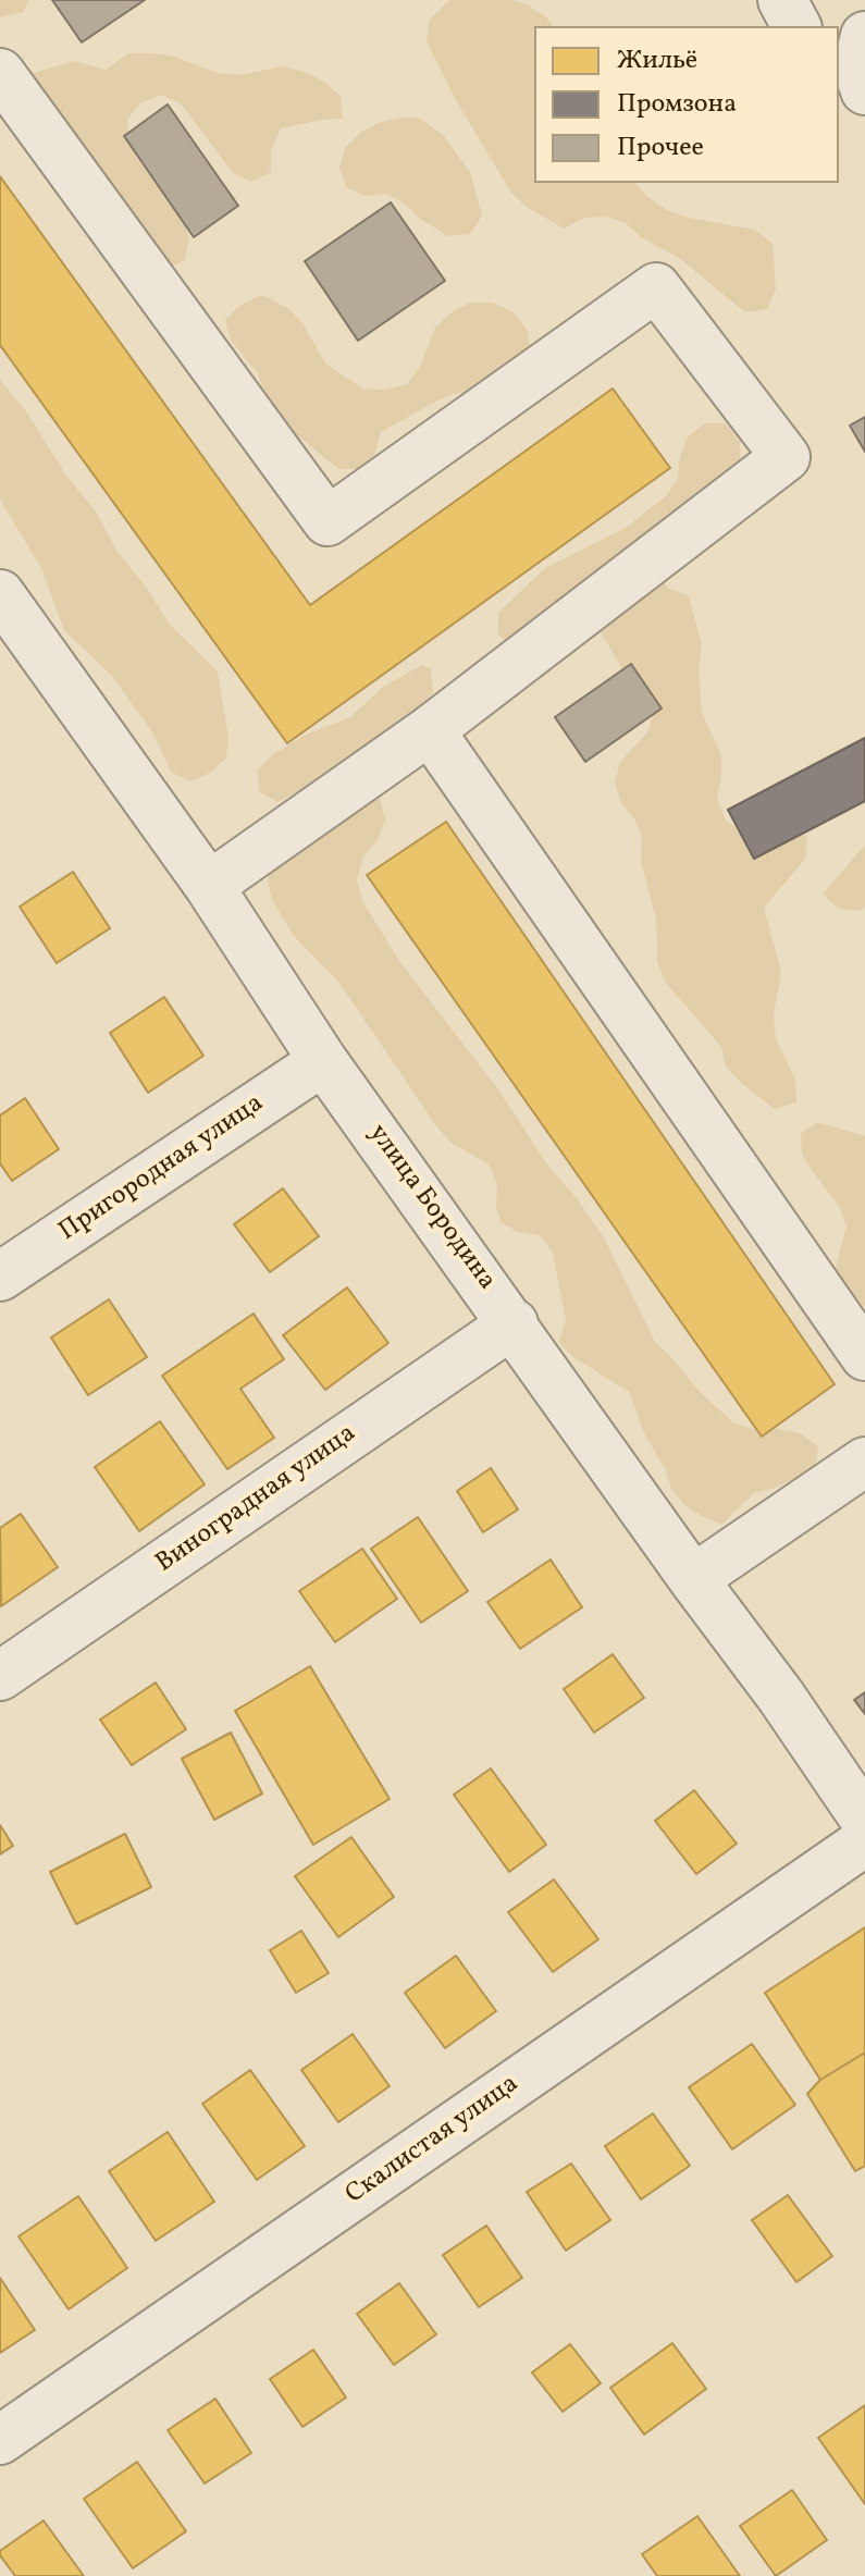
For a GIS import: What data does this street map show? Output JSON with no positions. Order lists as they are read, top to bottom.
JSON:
{
  "streets": {
    "street": [
      "Пригородная улица",
      "улица Бородина",
      "Виноградная улица",
      "Скалистая улица"
    ]
  },
  "crossings": [
    ["Пригородная улица", "улица Бородина"],
    ["улица Бородина", "Виноградная улица"]
  ],
  "legend": ["Жильё", "Промзона", "Прочее"]
}
